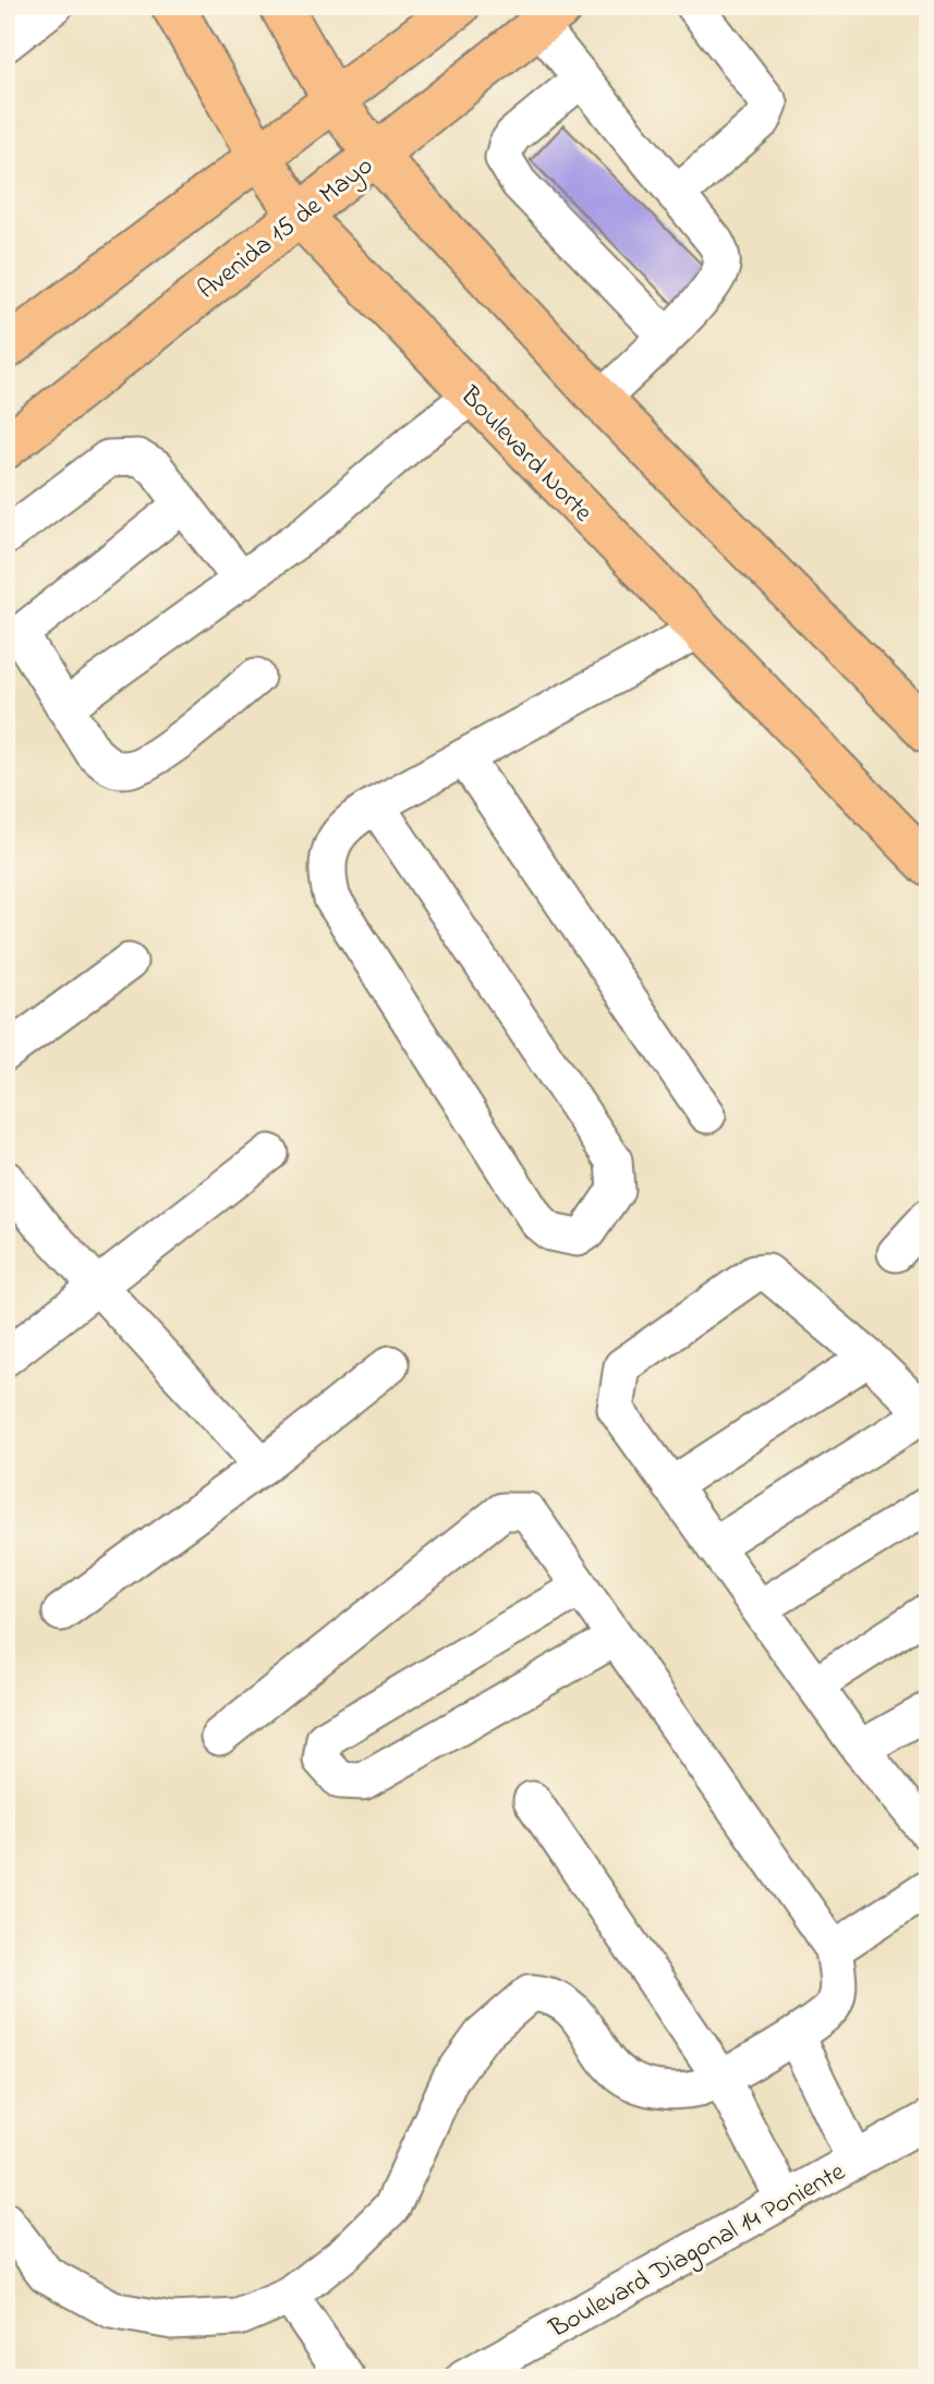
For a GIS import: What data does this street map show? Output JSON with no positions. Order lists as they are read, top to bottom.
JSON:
{
  "streets": {
    "main road": ["Avenida 15 de Mayo", "Boulevard Norte"],
    "street": ["Boulevard Diagonal 14 Poniente"]
  },
  "crossings": [
    ["Avenida 15 de Mayo", "Boulevard Norte"]
  ]
}
